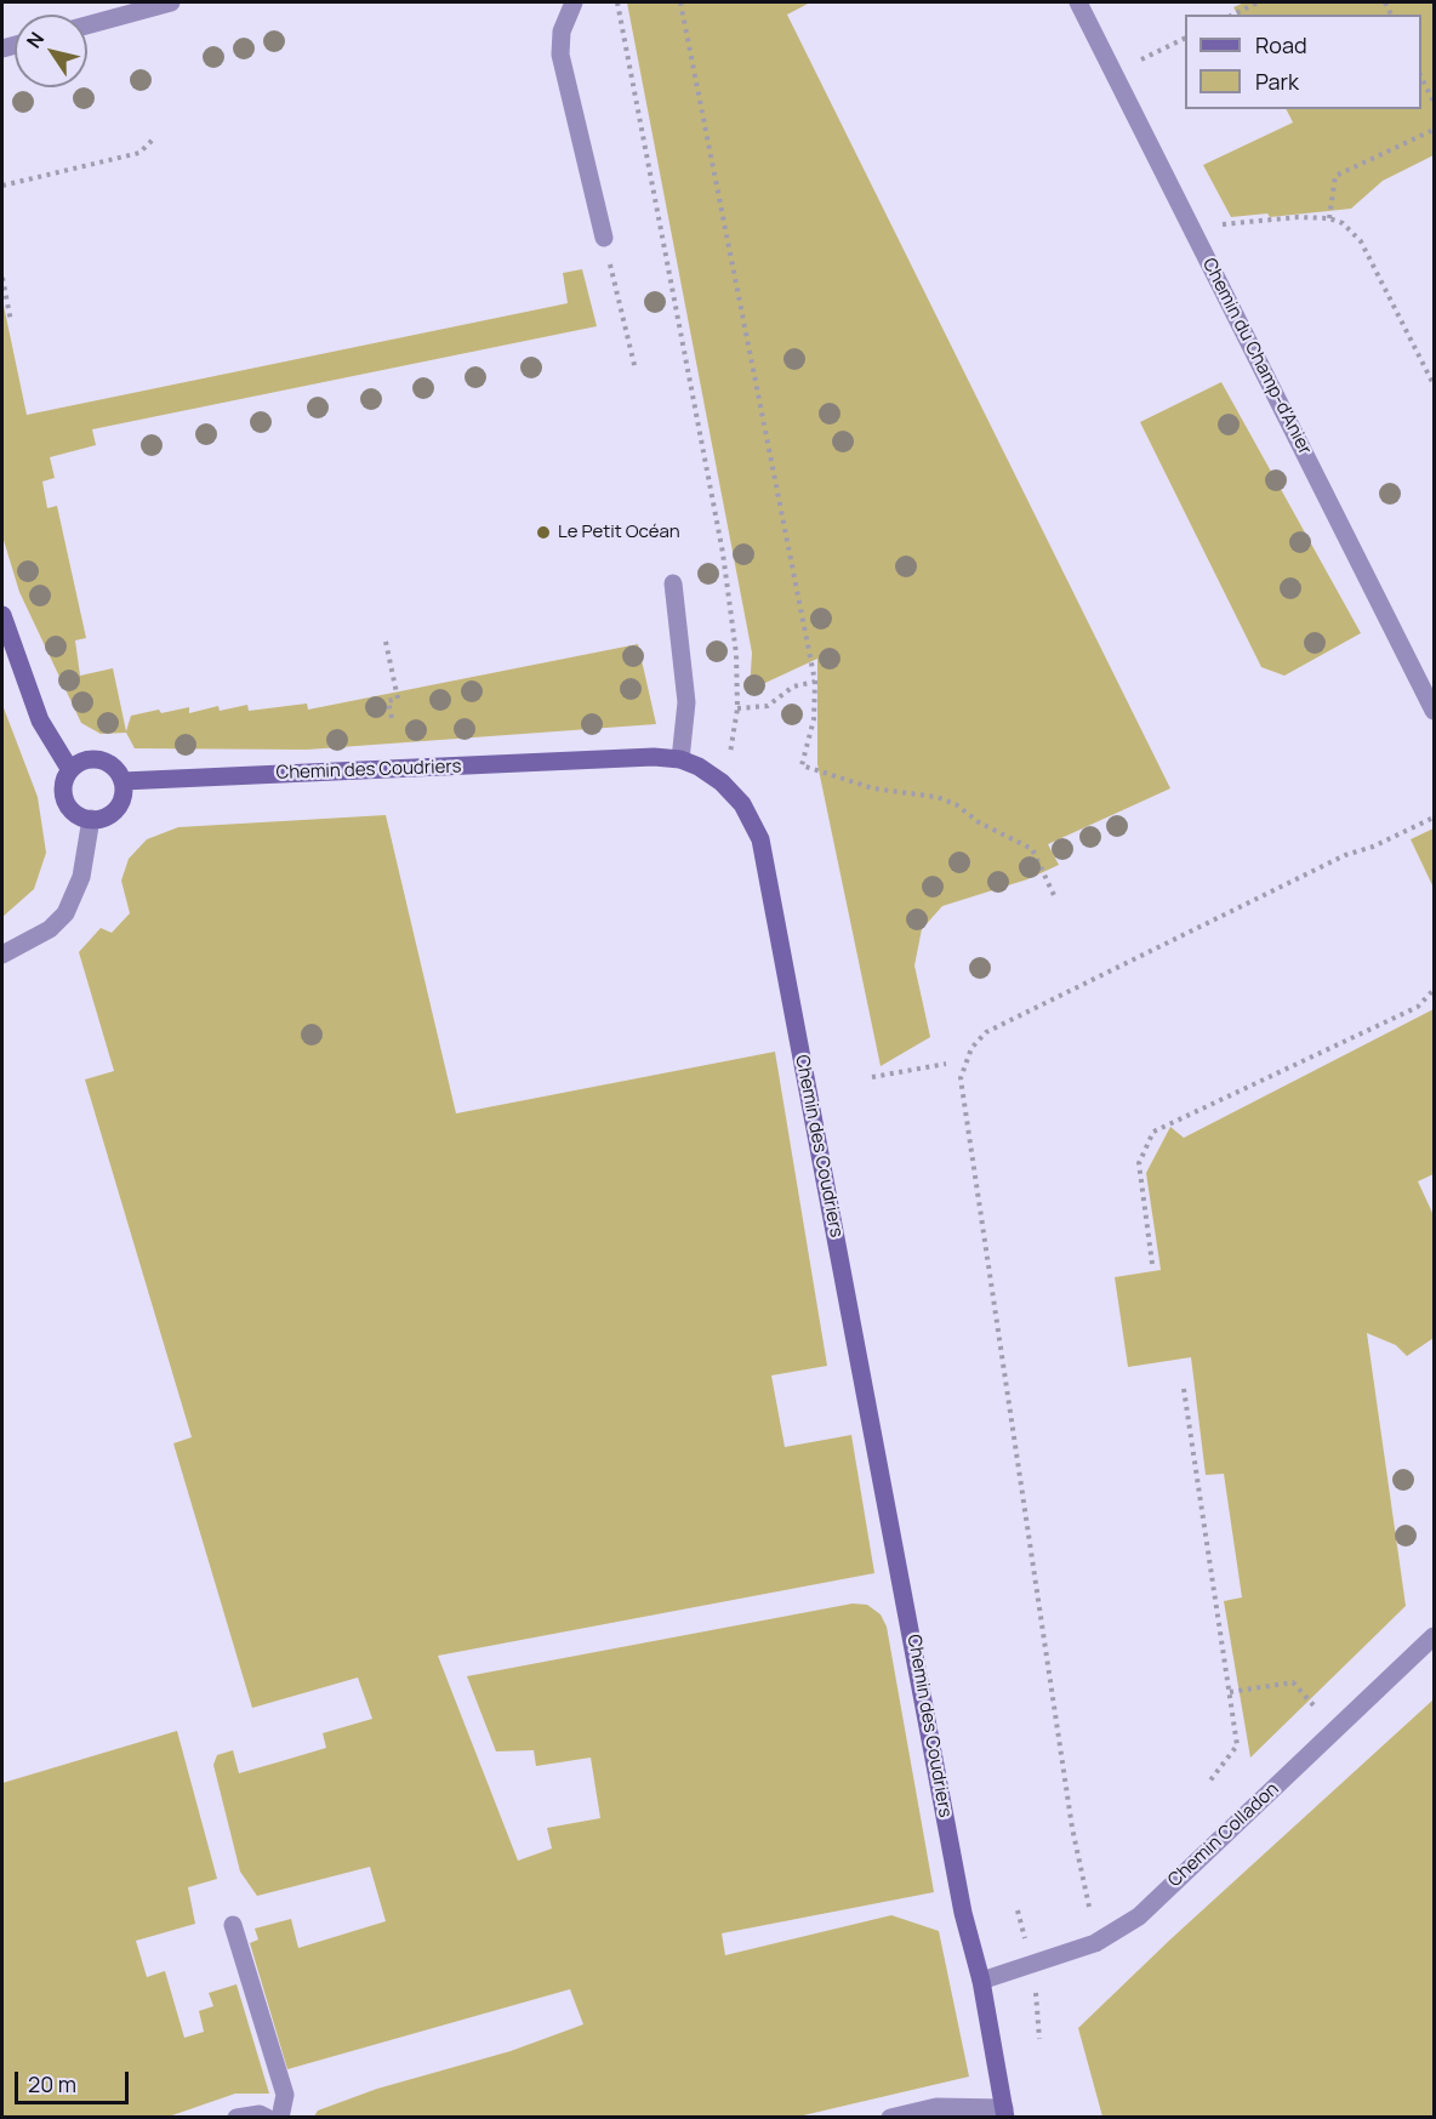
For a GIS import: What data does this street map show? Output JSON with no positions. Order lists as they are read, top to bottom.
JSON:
{
  "streets": {
    "street": ["Chemin du Champ-d'Anier", "Chemin des Coudriers", "Chemin Colladon"]
  },
  "crossings": [
    ["Chemin des Coudriers", "Chemin Colladon"]
  ],
  "places": ["Le Petit Océan"],
  "legend": ["Road", "Park"],
  "scale_bar": "20 m",
  "north": "top left"
}
